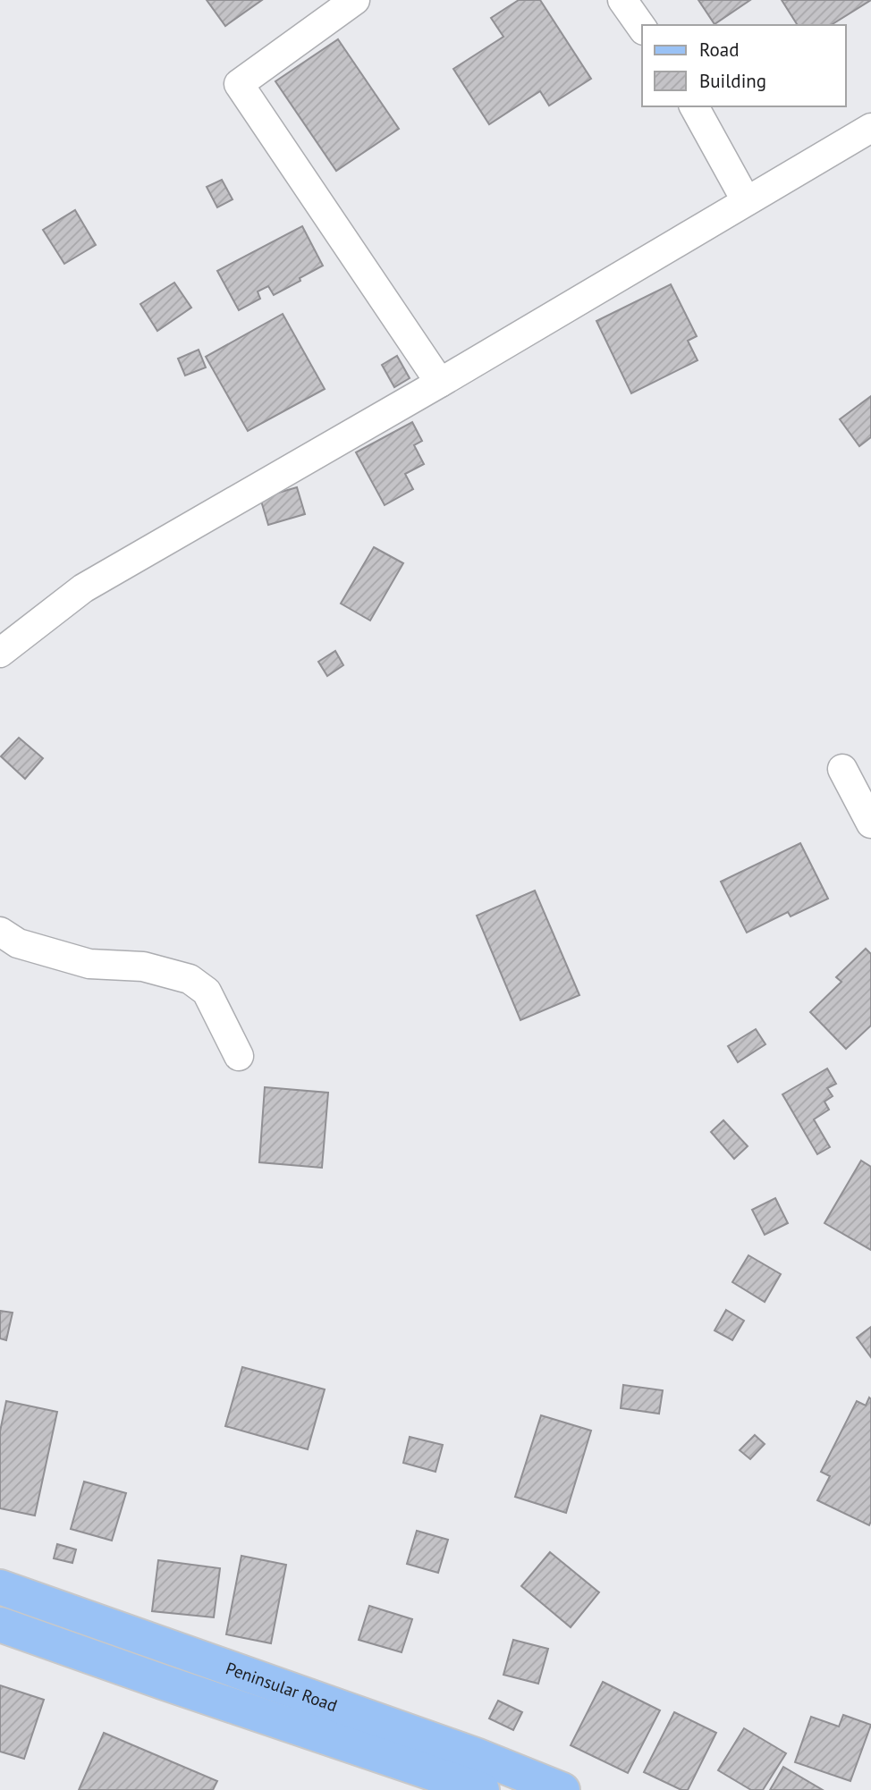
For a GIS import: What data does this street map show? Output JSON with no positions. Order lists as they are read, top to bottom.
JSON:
{
  "streets": {
    "main road": ["Peninsular Road"]
  },
  "legend": ["Road", "Building"]
}
